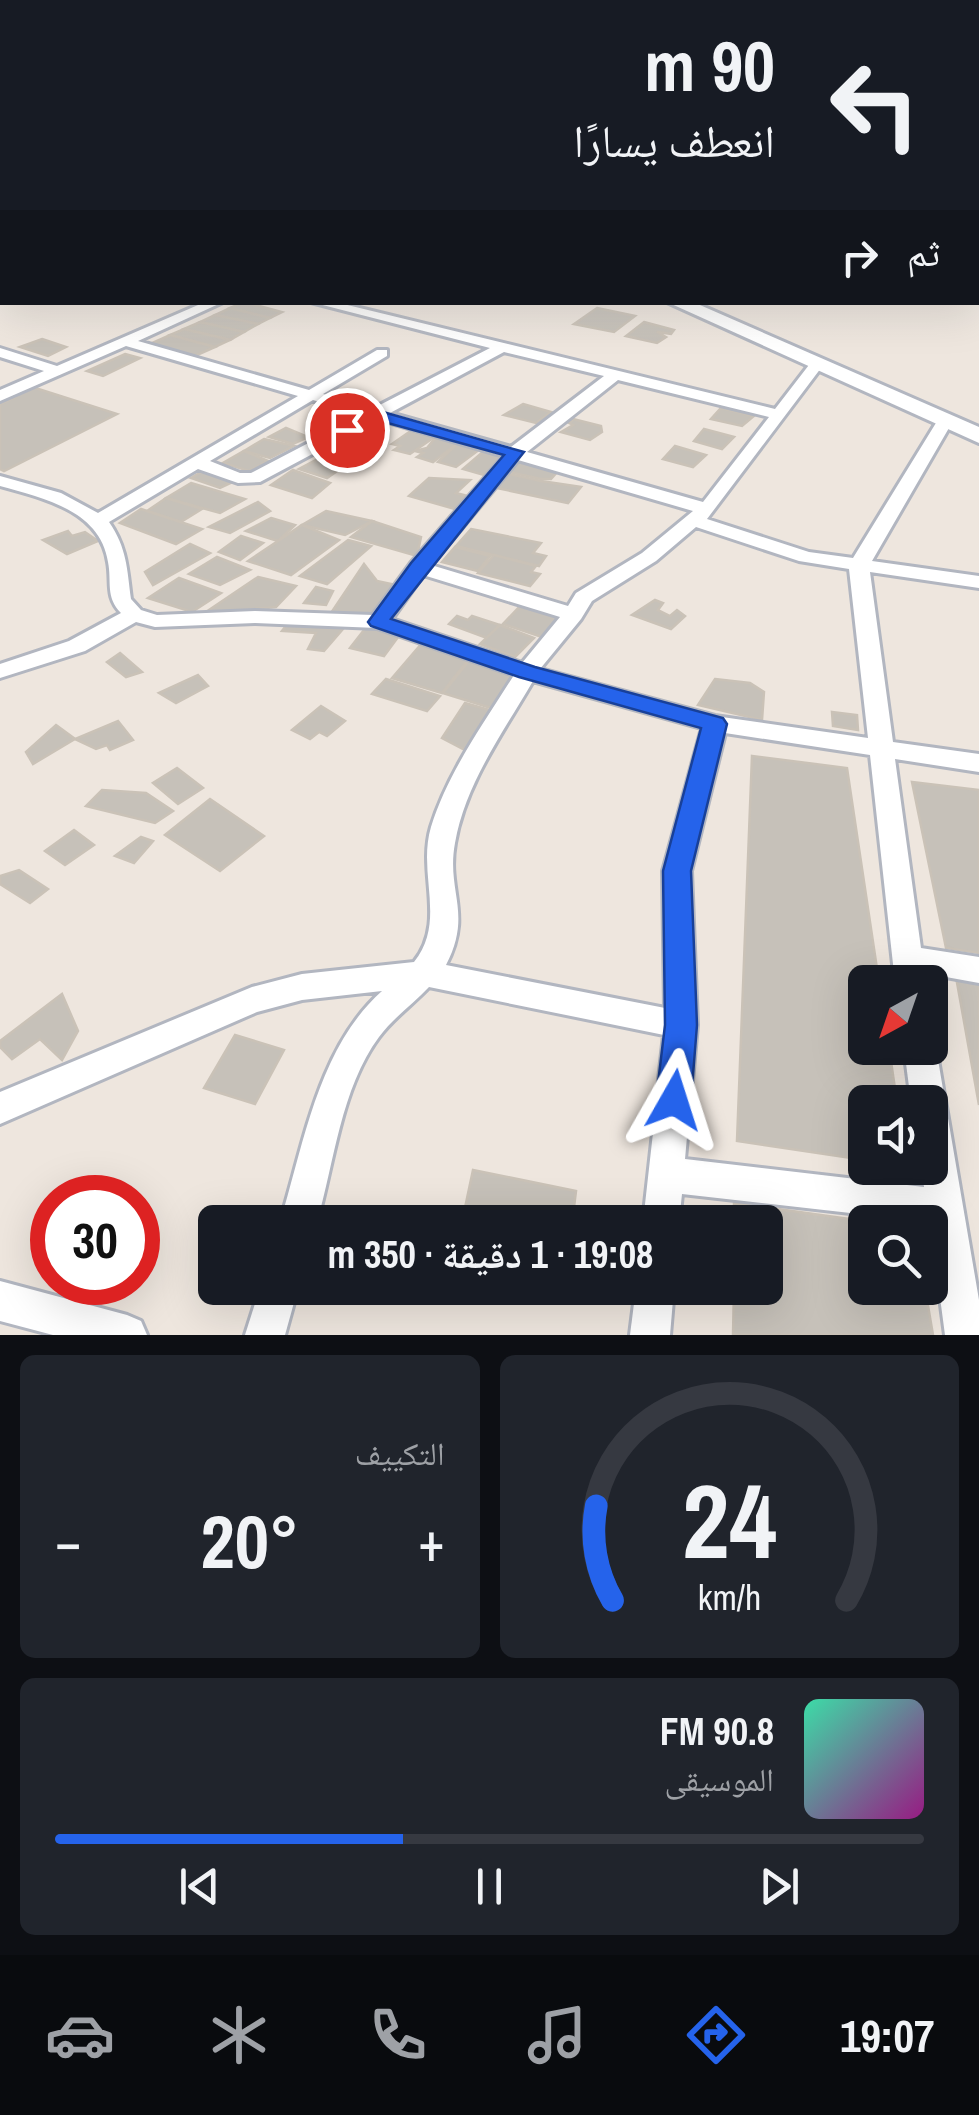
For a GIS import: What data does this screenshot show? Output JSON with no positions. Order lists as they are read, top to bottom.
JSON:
{
  "north": "bottom left",
  "page": {
    "turn": ["90 m", "انعطف يسارًا"],
    "then": "ثم",
    "limit": "30",
    "trip": "19:08 · 1 دقيقة · 350 m",
    "tile": "التكييف",
    "heat": ["−", "20°", "+"],
    "song": ["90.8 FM", "الموسيقى"],
    "tabs": "19:07",
    "gauge": ["24", "km/h"]
  }
}
